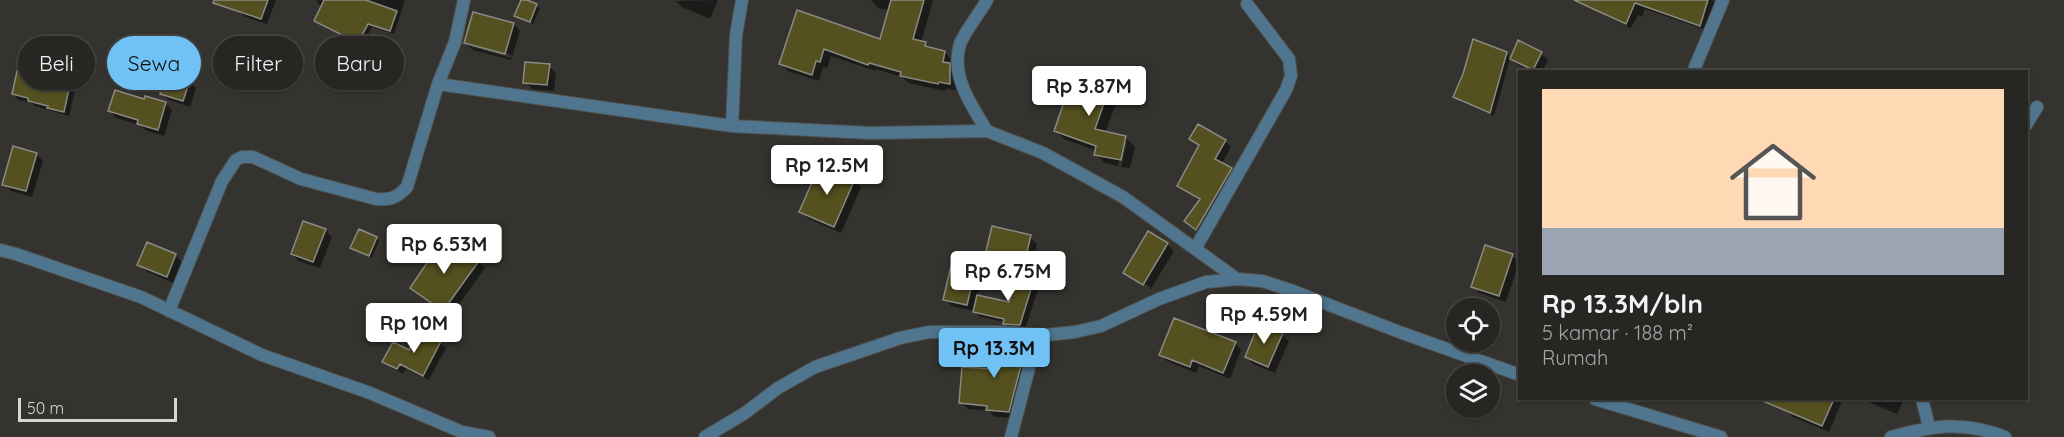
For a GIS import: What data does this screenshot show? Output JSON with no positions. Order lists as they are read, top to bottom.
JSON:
{
  "scale_bar": "50 m",
  "page": {
    "chip": [
      "Beli",
      "Sewa",
      "Filter",
      "Baru"
    ],
    "price": [
      "Rp 3.87M",
      "Rp 12.5M",
      "Rp 6.53M",
      "Rp 6.75M",
      "Rp 4.59M",
      "Rp 10M",
      "Rp 13.3M"
    ],
    "list": [
      {
        "name": "Rp 13.3M/bln",
        "note": "5 kamar · 188 m² · Rumah"
      }
    ],
    "scale": "50 m"
  }
}
